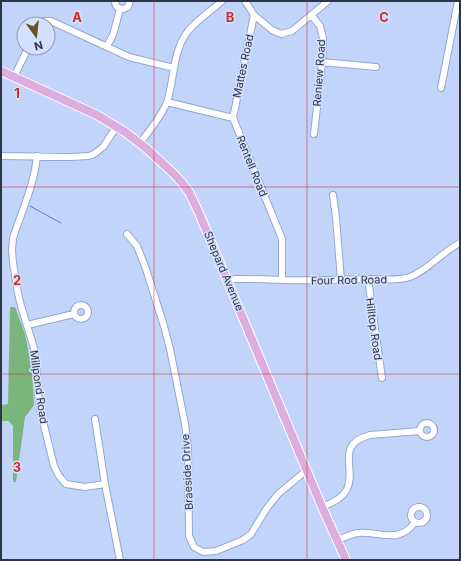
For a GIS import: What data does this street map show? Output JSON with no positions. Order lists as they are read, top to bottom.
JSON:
{
  "streets": {
    "main road": ["Shepard Avenue"],
    "street": [
      "Mattes Road",
      "Reniew Road",
      "Rentell Road",
      "Four Rod Road",
      "Hilltop Road",
      "Millpond Road",
      "Braeside Drive"
    ]
  },
  "crossings": [
    ["Mattes Road", "Rentell Road"],
    ["Rentell Road", "Four Rod Road"],
    ["Shepard Avenue", "Four Rod Road"],
    ["Shepard Avenue", "Braeside Drive"],
    ["Four Rod Road", "Hilltop Road"]
  ],
  "north": "bottom",
  "grid": {
    "columns": ["A", "B", "C"],
    "rows": ["1", "2", "3"]
  }
}
